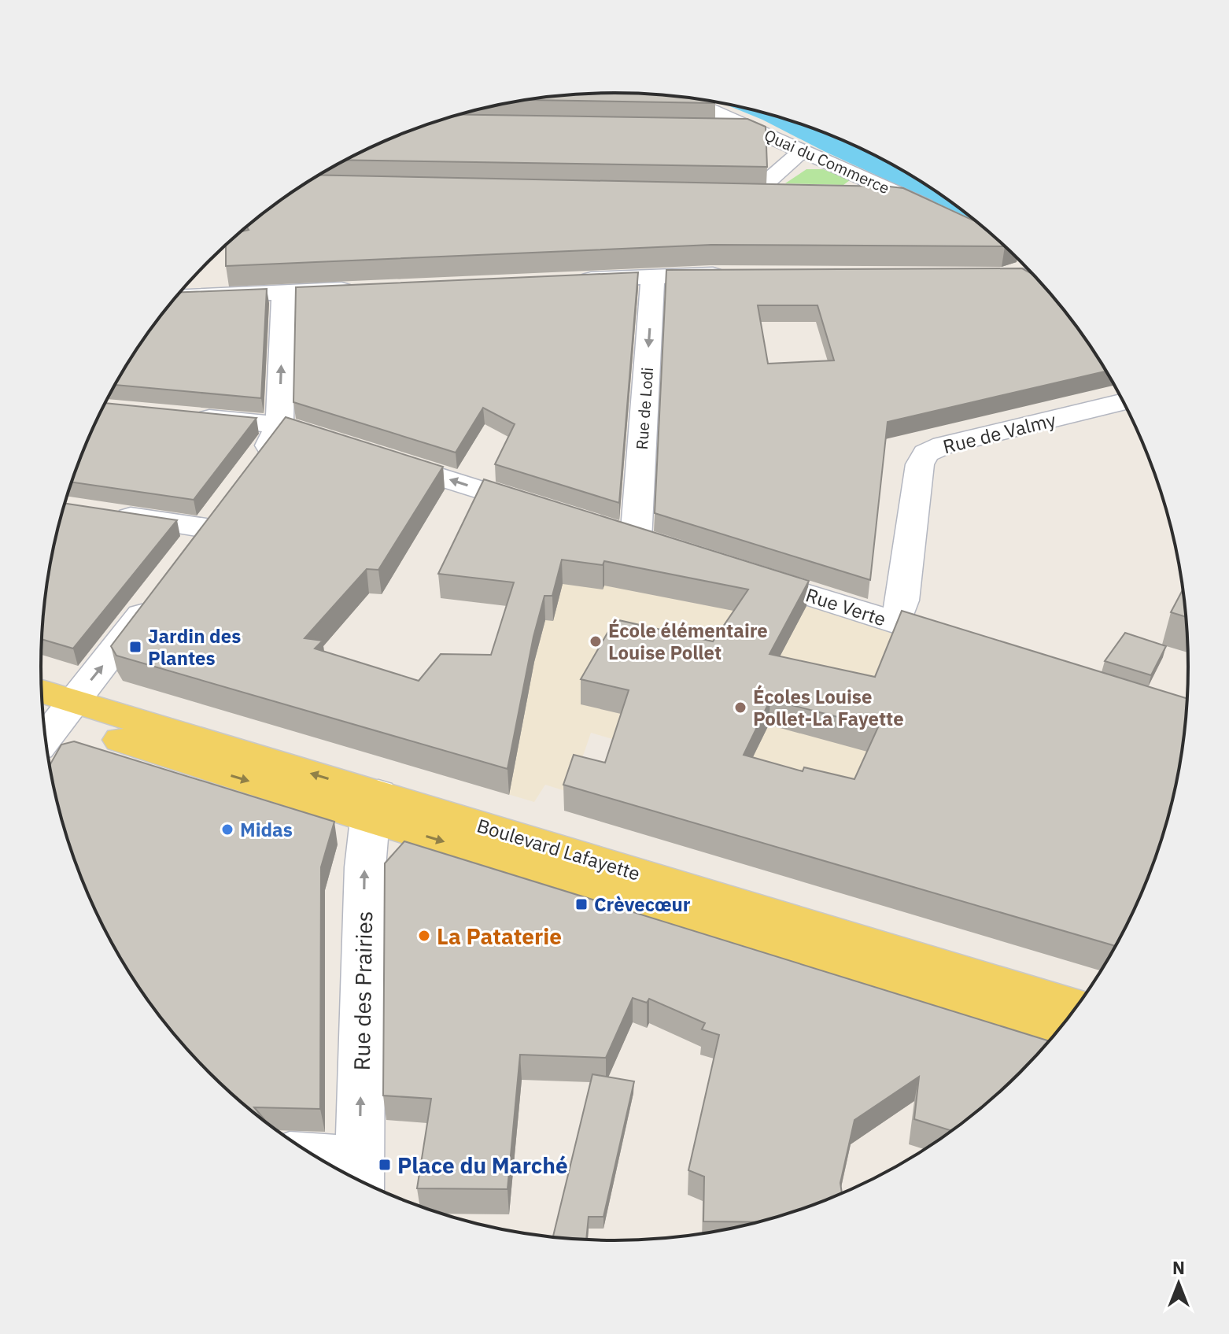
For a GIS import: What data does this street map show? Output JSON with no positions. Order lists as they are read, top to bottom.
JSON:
{
  "streets": {
    "main road": ["Boulevard Lafayette"],
    "street": [
      "Quai du Commerce",
      "Rue de Lodi",
      "Rue de Valmy",
      "Rue Verte",
      "Rue des Prairies"
    ]
  },
  "crossings": [
    ["Rue de Valmy", "Rue Verte"],
    ["Boulevard Lafayette", "Rue des Prairies"]
  ],
  "one_way": ["Rue de Lodi", "Rue des Prairies"],
  "places": {
    "other": [
      "École élémentaire Louise Pollet",
      "Écoles Louise Pollet-La Fayette",
      "Midas",
      "La Pataterie"
    ],
    "transit": ["Jardin des Plantes", "Crèvecœur", "Place du Marché"]
  },
  "north": "top"
}
